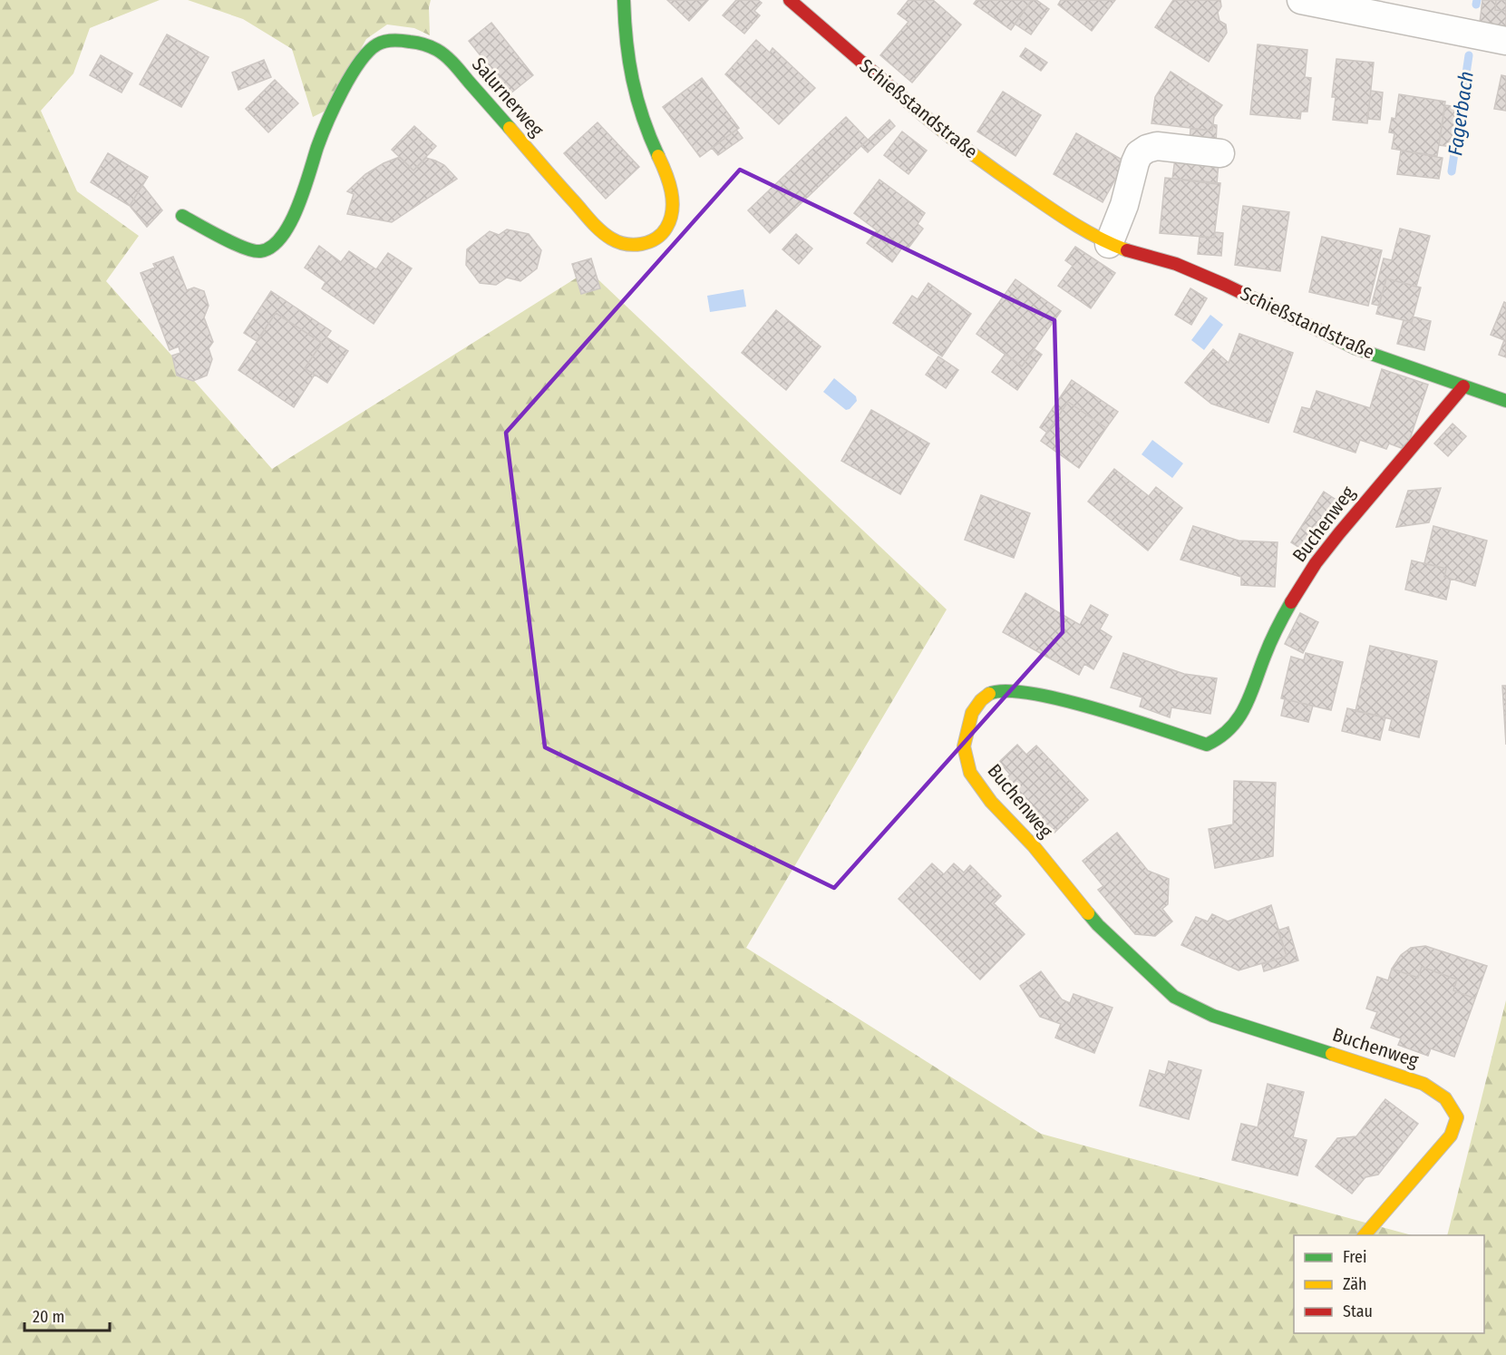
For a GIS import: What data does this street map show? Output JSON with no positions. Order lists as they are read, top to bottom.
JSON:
{
  "streets": {
    "street": ["Salurnerweg", "Schießstandstraße", "Buchenweg"]
  },
  "crossings": [
    ["Schießstandstraße", "Buchenweg"]
  ],
  "water": ["Fagerbach"],
  "legend": ["Frei", "Zäh", "Stau"],
  "scale_bar": "20 m"
}
